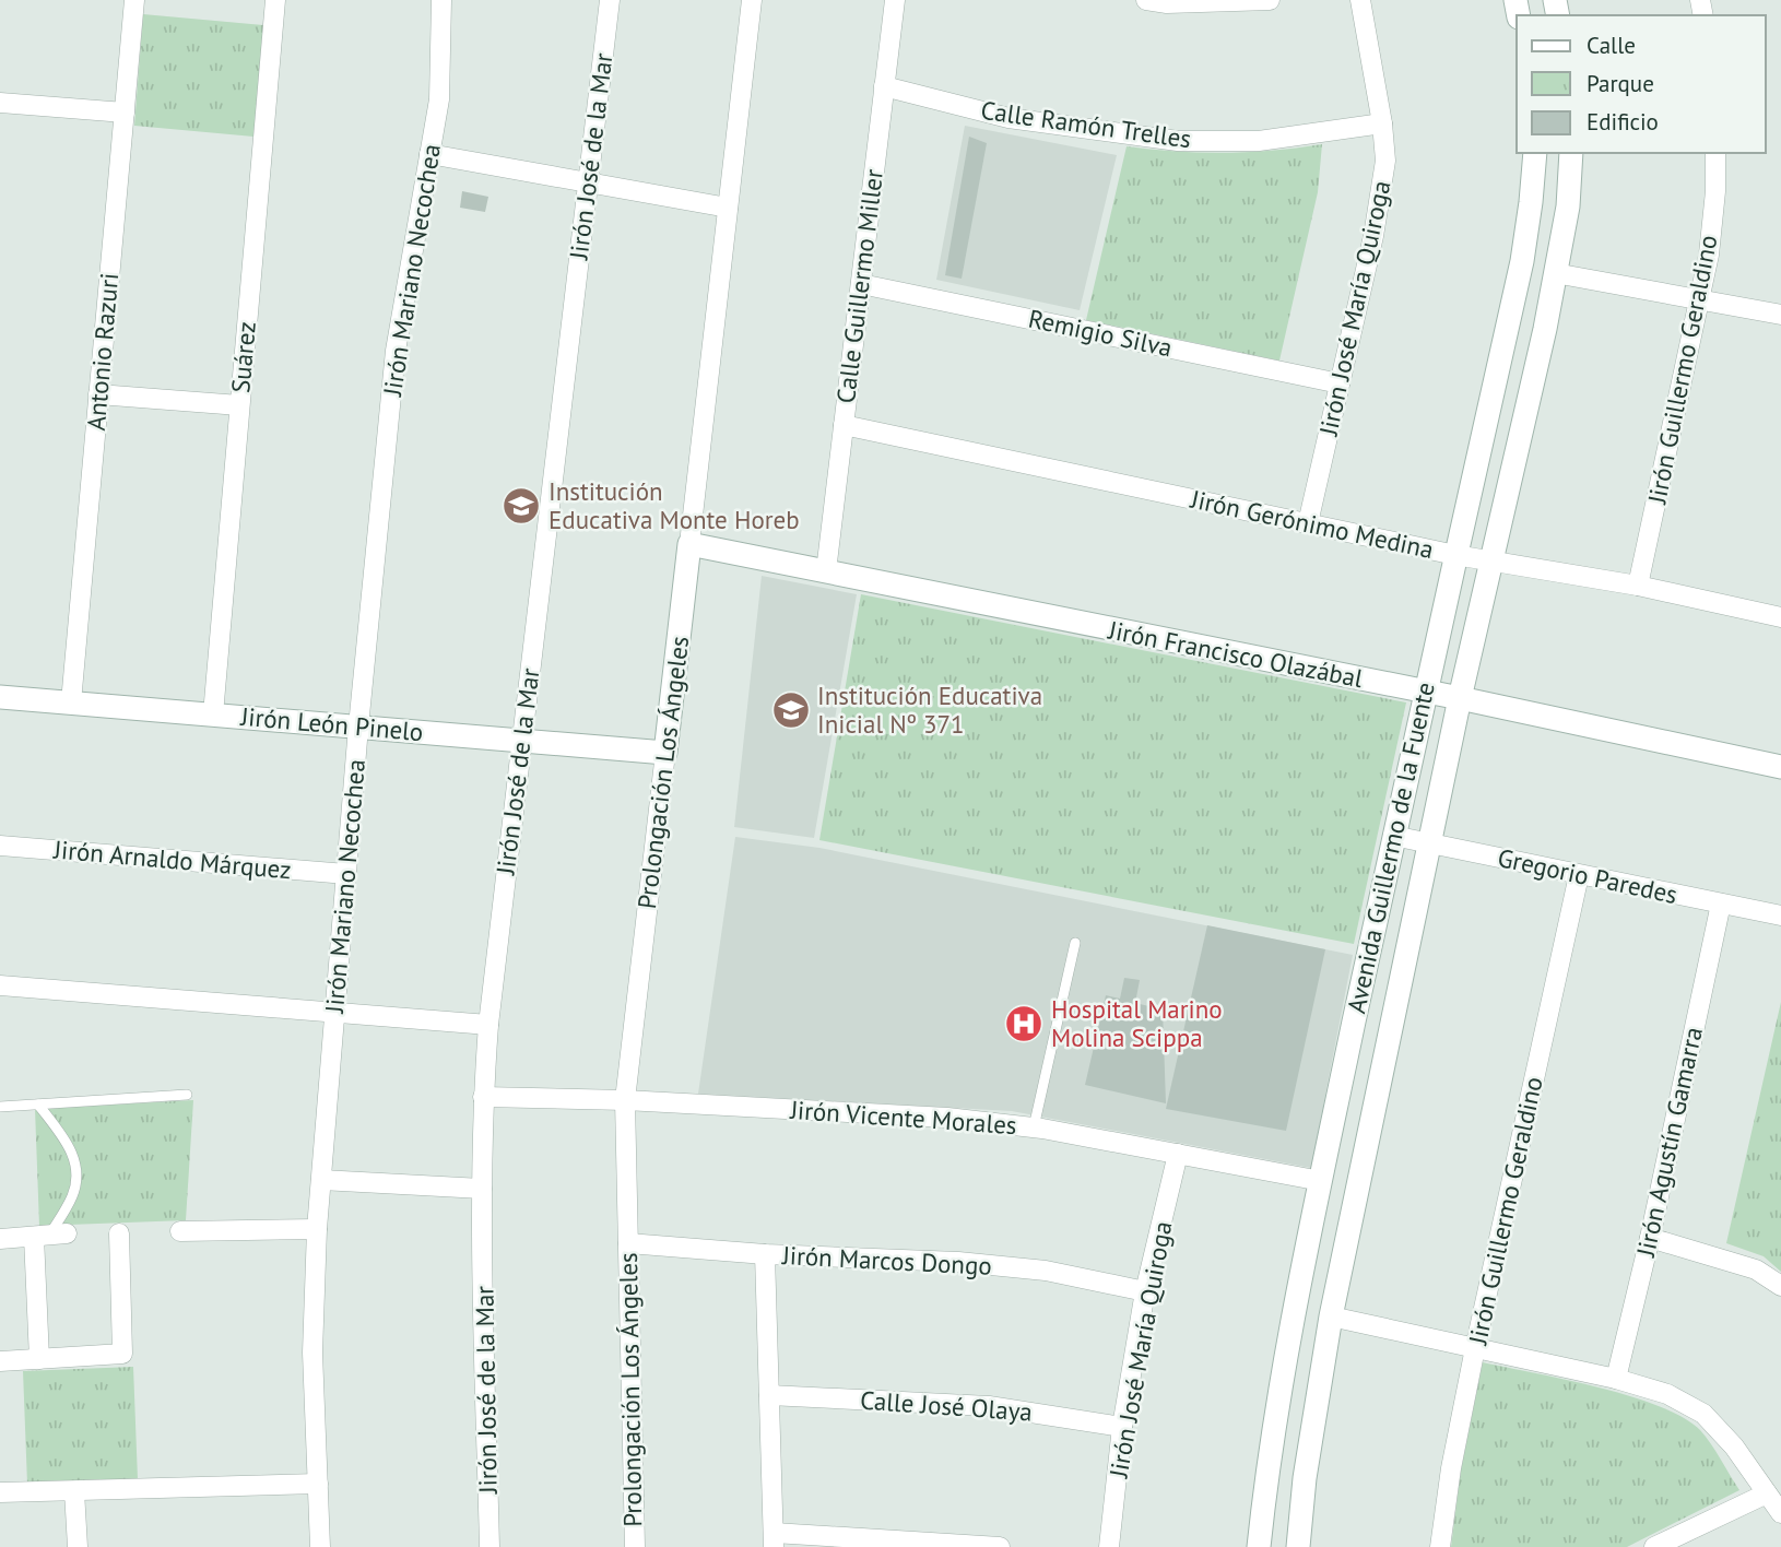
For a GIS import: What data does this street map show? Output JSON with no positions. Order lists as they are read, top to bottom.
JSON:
{
  "streets": {
    "main road": [
      "Jirón Francisco Olazábal",
      "Jirón León Pinelo",
      "Prolongación Los Ángeles",
      "Avenida Guillermo de la Fuente"
    ],
    "street": [
      "Calle Ramón Trelles",
      "Jirón José de la Mar",
      "Jirón Mariano Necochea",
      "Calle Guillermo Miller",
      "Jirón José María Quiroga",
      "Remigio Silva",
      "Antonio Razuri",
      "Suárez",
      "Jirón Guillermo Geraldino",
      "Jirón Gerónimo Medina",
      "Jirón Arnaldo Márquez",
      "Gregorio Paredes",
      "Jirón Vicente Morales",
      "Jirón Agustín Gamarra",
      "Jirón Marcos Dongo",
      "Calle José Olaya"
    ]
  },
  "crossings": [
    ["Calle Ramón Trelles", "Calle Guillermo Miller"],
    ["Calle Ramón Trelles", "Jirón José María Quiroga"],
    ["Jirón José de la Mar", "Jirón León Pinelo"],
    ["Jirón José de la Mar", "Jirón Vicente Morales"],
    ["Jirón Mariano Necochea", "Jirón León Pinelo"],
    ["Jirón Mariano Necochea", "Jirón Arnaldo Márquez"],
    ["Calle Guillermo Miller", "Remigio Silva"],
    ["Calle Guillermo Miller", "Jirón Gerónimo Medina"],
    ["Calle Guillermo Miller", "Jirón Francisco Olazábal"],
    ["Jirón José María Quiroga", "Remigio Silva"],
    ["Jirón José María Quiroga", "Jirón Gerónimo Medina"],
    ["Jirón José María Quiroga", "Jirón Vicente Morales"],
    ["Jirón José María Quiroga", "Jirón Marcos Dongo"],
    ["Jirón José María Quiroga", "Calle José Olaya"],
    ["Antonio Razuri", "Jirón León Pinelo"],
    ["Suárez", "Jirón León Pinelo"],
    ["Jirón Guillermo Geraldino", "Jirón Gerónimo Medina"],
    ["Jirón Guillermo Geraldino", "Gregorio Paredes"],
    ["Jirón Gerónimo Medina", "Avenida Guillermo de la Fuente"],
    ["Jirón Francisco Olazábal", "Prolongación Los Ángeles"],
    ["Jirón Francisco Olazábal", "Avenida Guillermo de la Fuente"],
    ["Jirón León Pinelo", "Prolongación Los Ángeles"],
    ["Prolongación Los Ángeles", "Jirón Vicente Morales"],
    ["Prolongación Los Ángeles", "Jirón Marcos Dongo"],
    ["Avenida Guillermo de la Fuente", "Gregorio Paredes"],
    ["Avenida Guillermo de la Fuente", "Jirón Vicente Morales"],
    ["Gregorio Paredes", "Jirón Agustín Gamarra"]
  ],
  "places": {
    "school or university": ["Institución Educativa Monte Horeb", "Institución Educativa Inicial Nº 371"],
    "hospital": ["Hospital Marino Molina Scippa"]
  },
  "legend": ["Calle", "Parque", "Edificio"]
}
